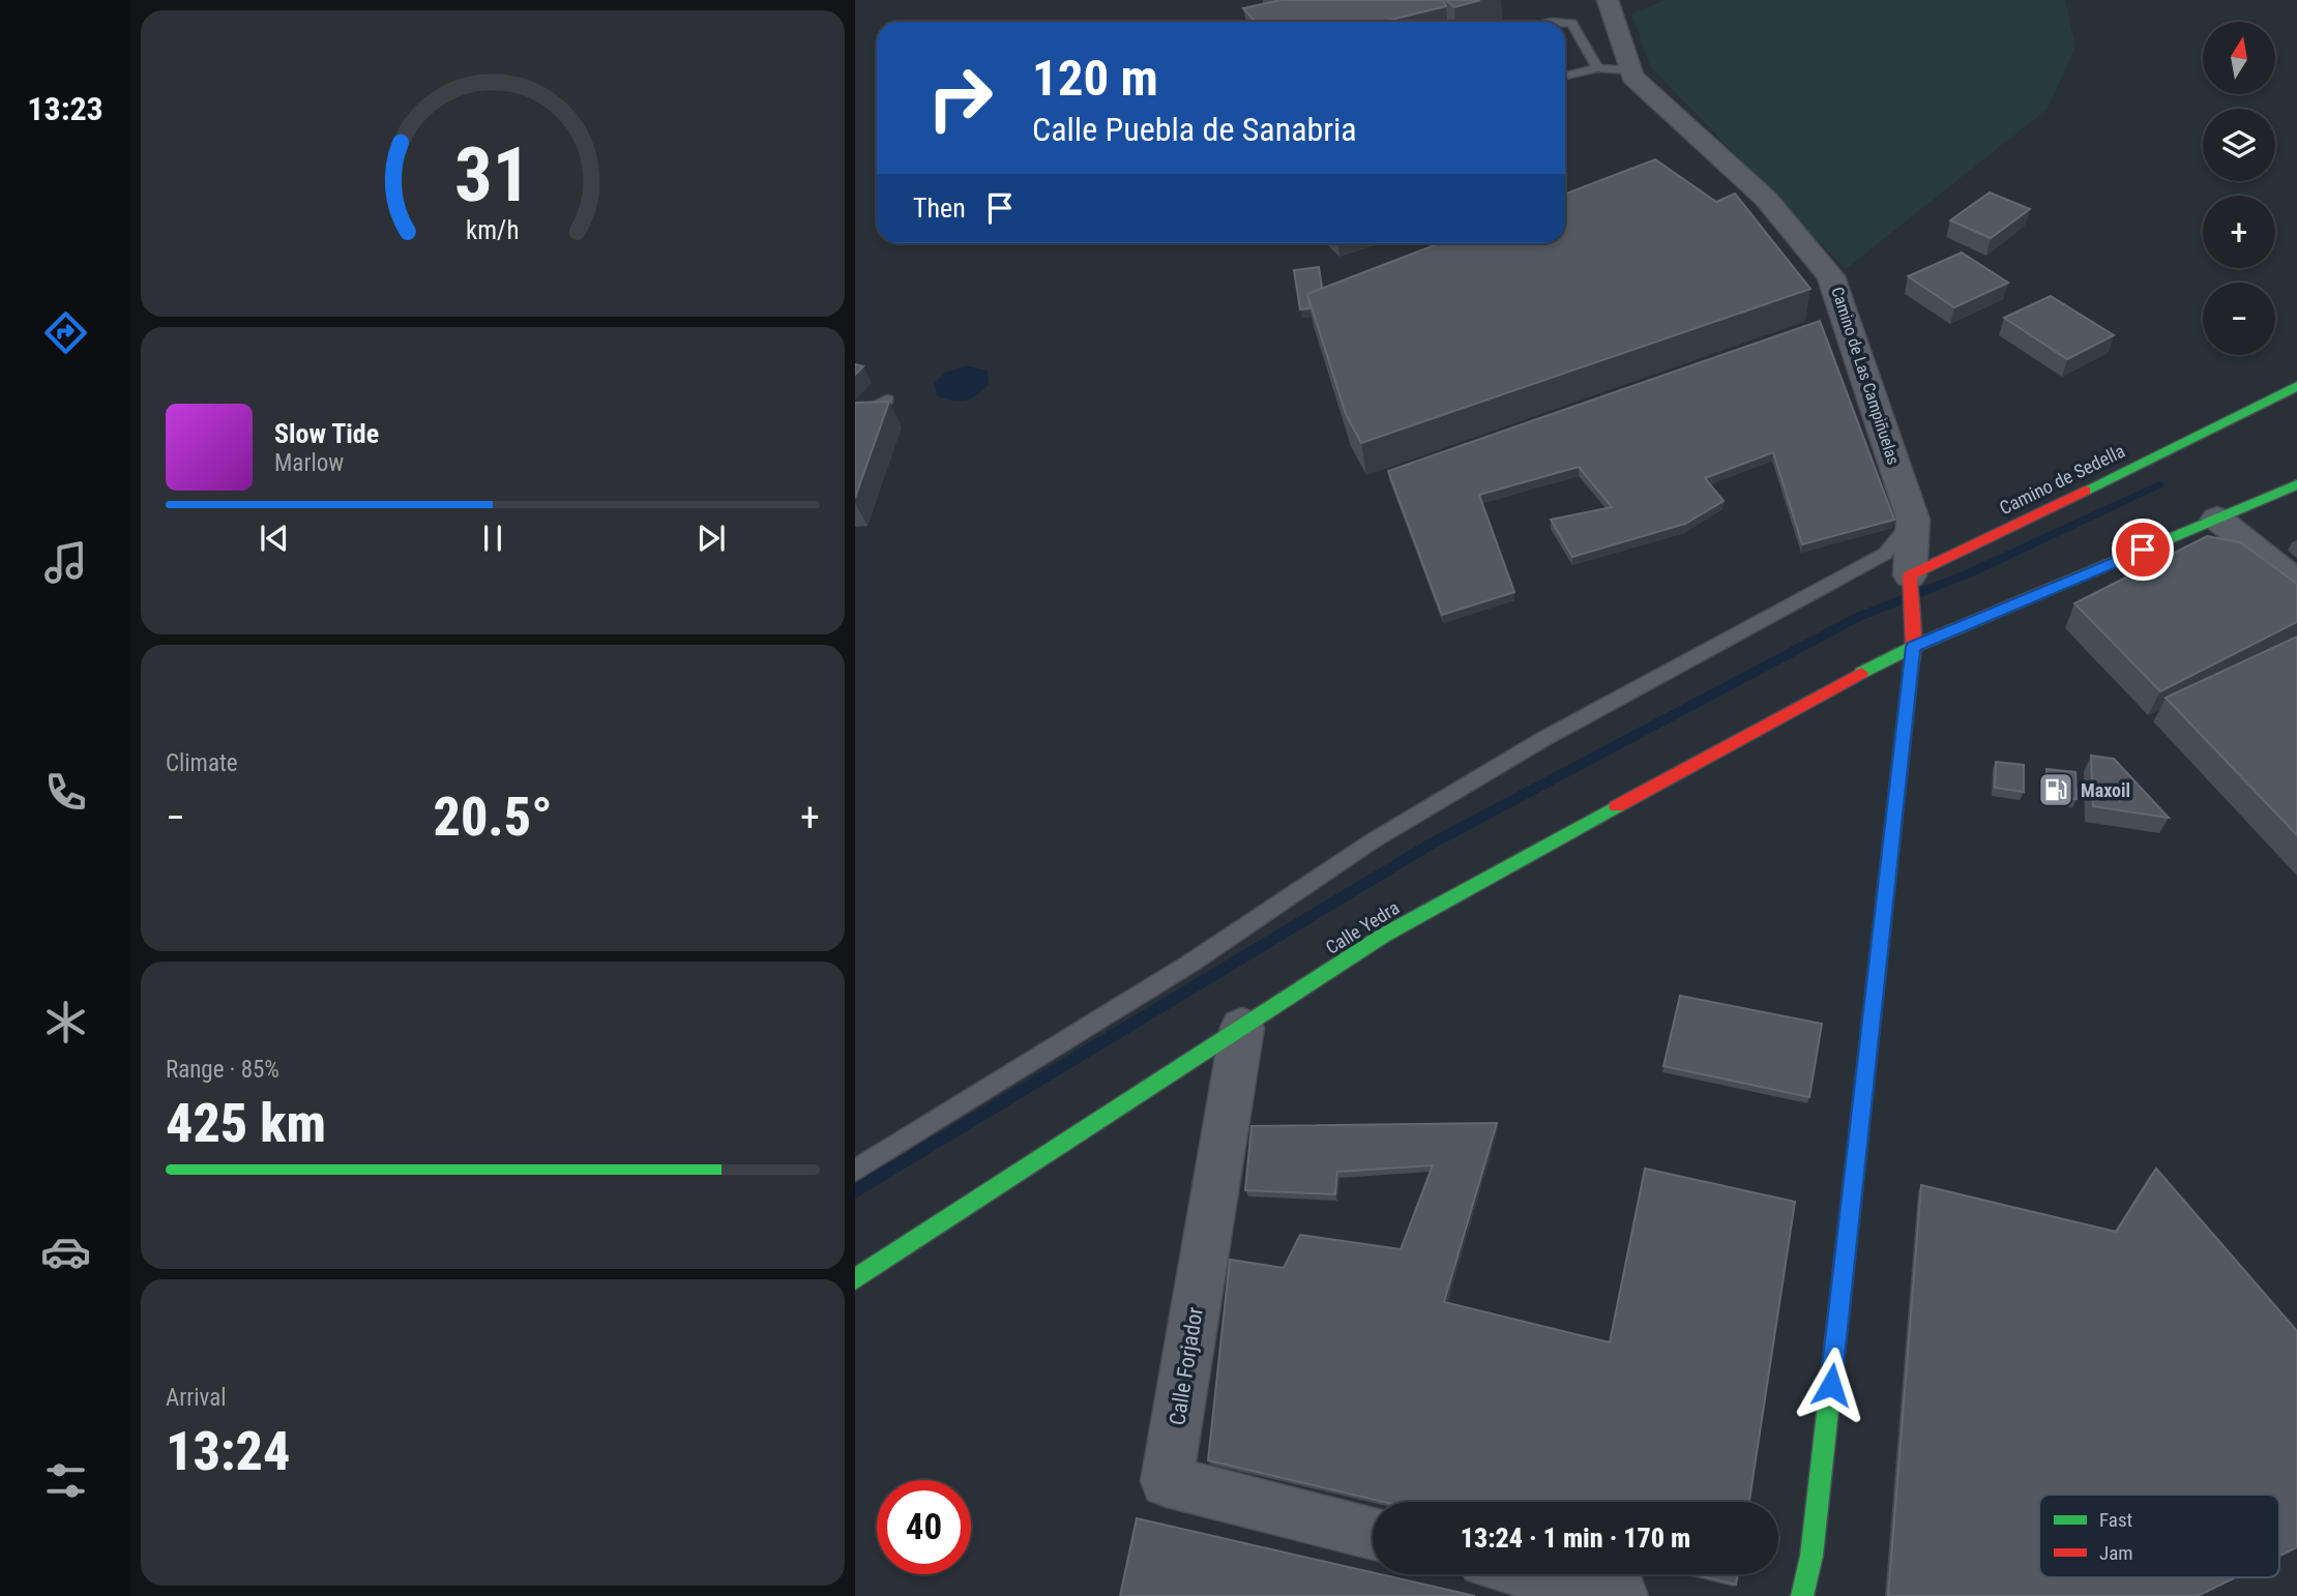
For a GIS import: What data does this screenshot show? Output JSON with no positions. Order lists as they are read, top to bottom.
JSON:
{
  "streets": {
    "street": [
      "Camino de Las Campiñuelas",
      "Camino de Sedella",
      "Calle Yedra",
      "Calle Forjador"
    ]
  },
  "crossings": [
    ["Camino de Las Campiñuelas", "Camino de Sedella"],
    ["Calle Yedra", "Calle Forjador"]
  ],
  "places": {
    "fuel station": ["Maxoil"]
  },
  "legend": ["Fast", "Jam"],
  "north": "top",
  "page": {
    "tabs": "13:23",
    "map_buttons": ["+", "−"],
    "turn": ["120 m", "Calle Puebla de Sanabria"],
    "then": "Then",
    "song": ["Slow Tide", "Marlow"],
    "tile": [
      "Climate",
      ["Range · 85%", "425 km"],
      ["Arrival", "13:24"]
    ],
    "heat": ["−", "20.5°", "+"],
    "limit": "40",
    "trip": "13:24 · 1 min · 170 m",
    "gauge": ["31", "km/h"]
  }
}
